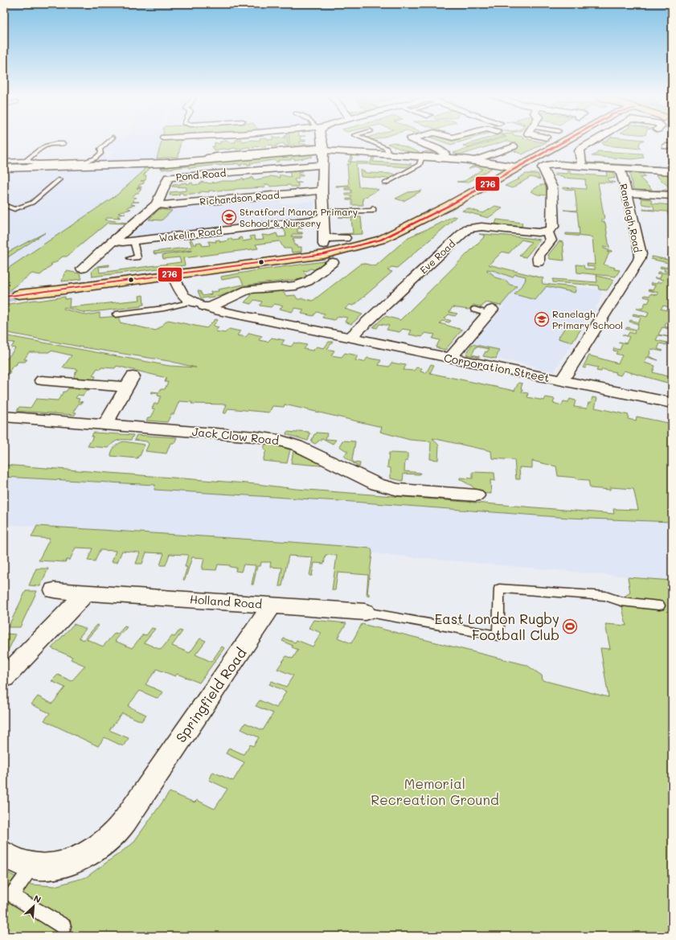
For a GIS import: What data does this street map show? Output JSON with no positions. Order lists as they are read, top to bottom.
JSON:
{
  "streets": {
    "street": [
      "Pond Road",
      "Richardson Road",
      "Ranelagh Road",
      "Wakelin Road",
      "Eve Road",
      "Corporation Street",
      "Jack Clow Road",
      "Holland Road",
      "Springfield Road"
    ]
  },
  "crossings": [
    ["Pond Road", "Richardson Road"],
    ["Pond Road", "Wakelin Road"],
    ["Ranelagh Road", "Corporation Street"],
    ["Eve Road", "Corporation Street"],
    ["Holland Road", "Springfield Road"]
  ],
  "parks": ["Memorial Recreation Ground"],
  "places": {
    "school or university": ["Stratford Manor Primary School & Nursery", "Ranelagh Primary School"],
    "sports": ["East London Rugby Football Club"]
  },
  "lines": ["transit line 276"],
  "north": "top right"
}
